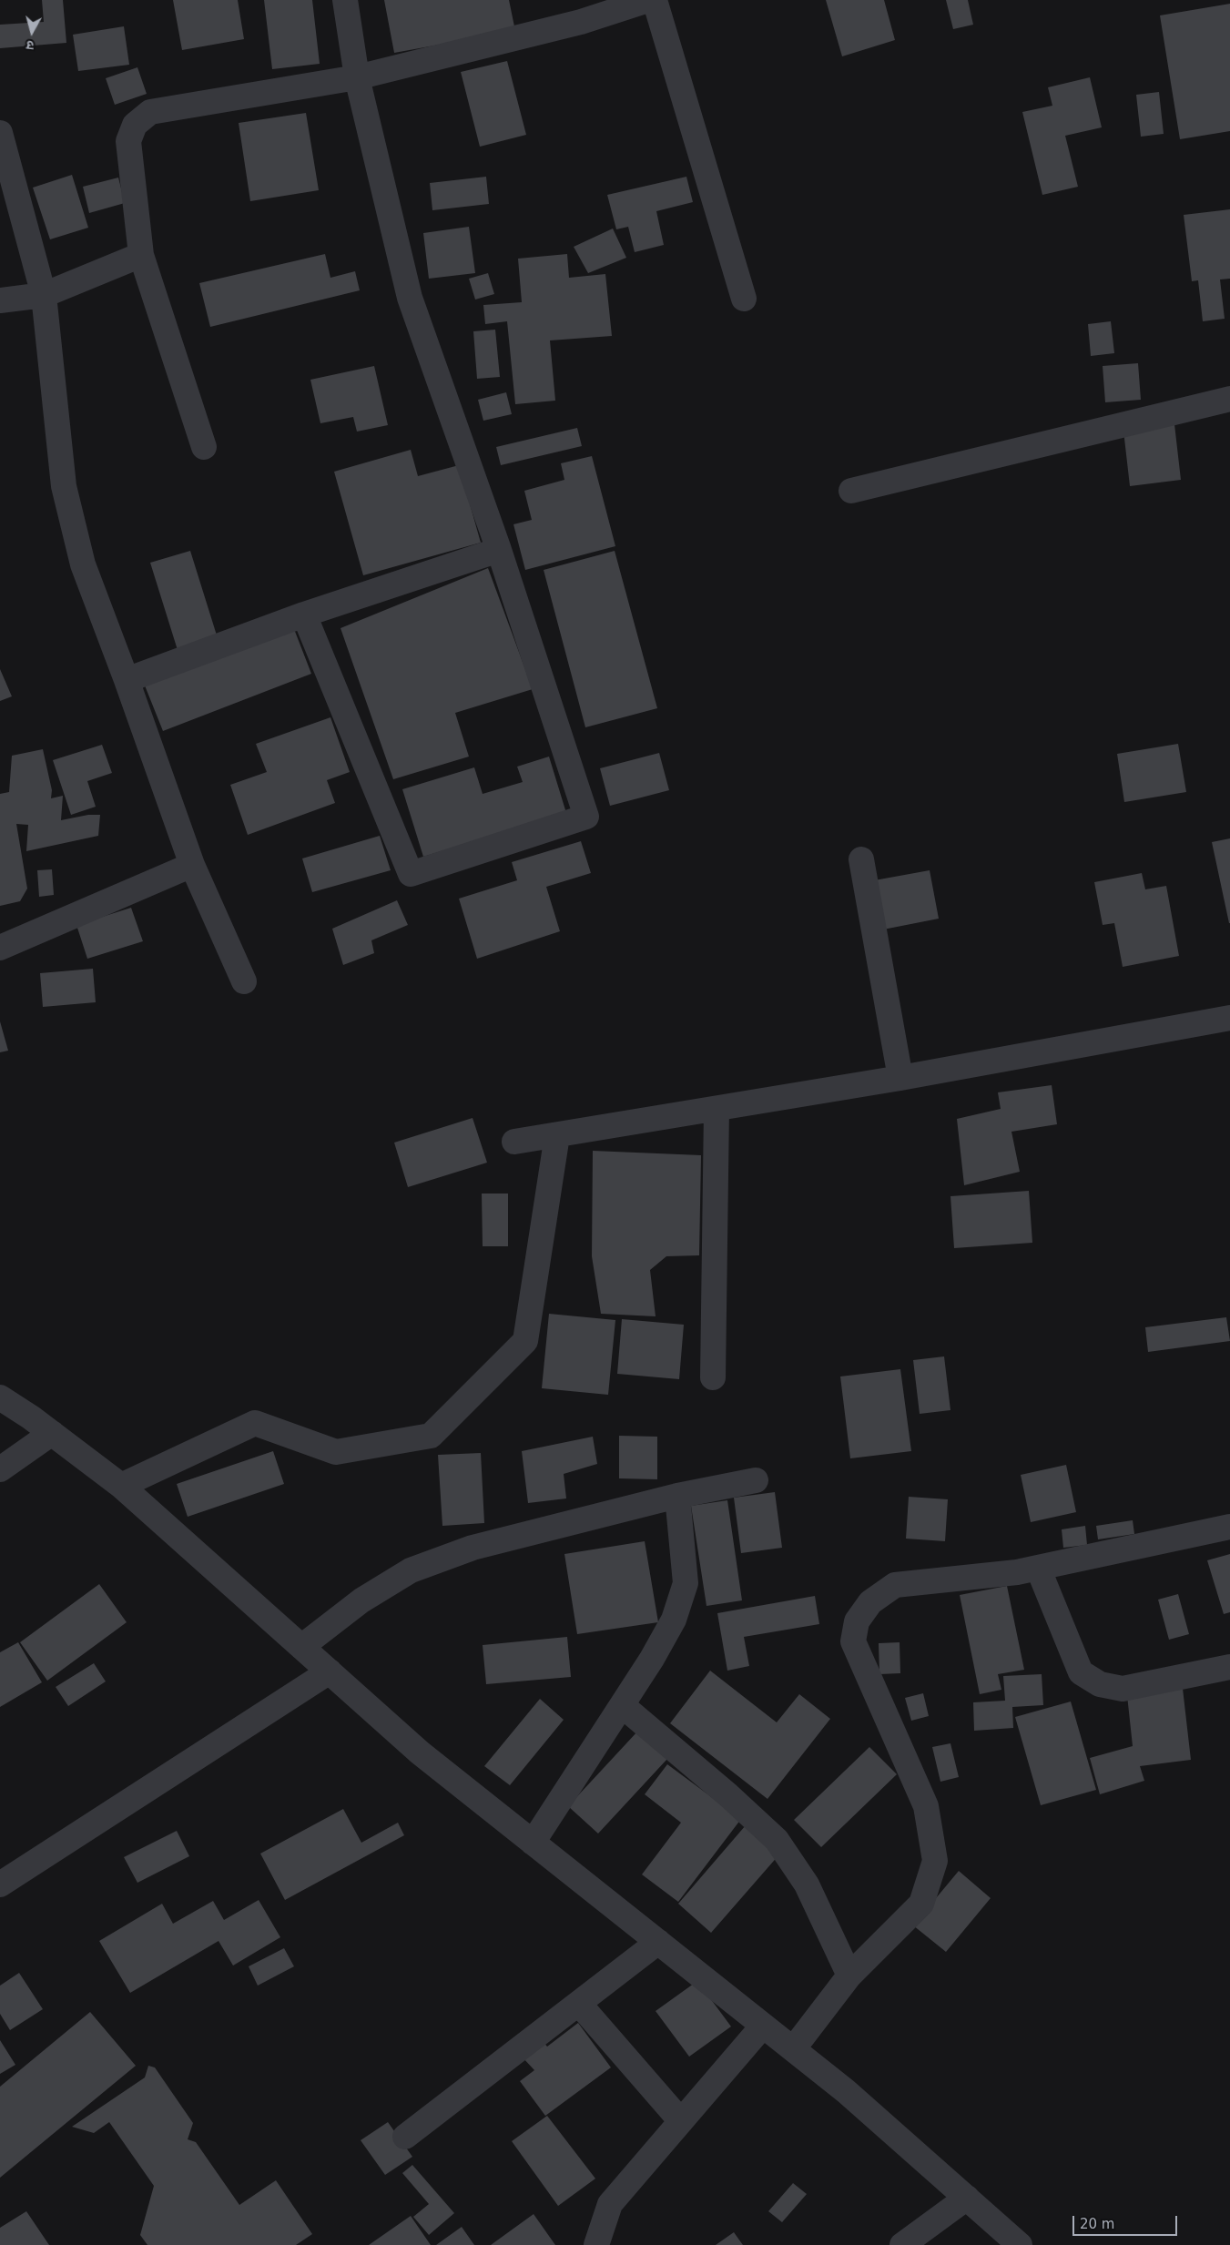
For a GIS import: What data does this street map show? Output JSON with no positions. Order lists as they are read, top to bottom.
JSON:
{
  "scale_bar": "20 m",
  "north": "bottom"
}
